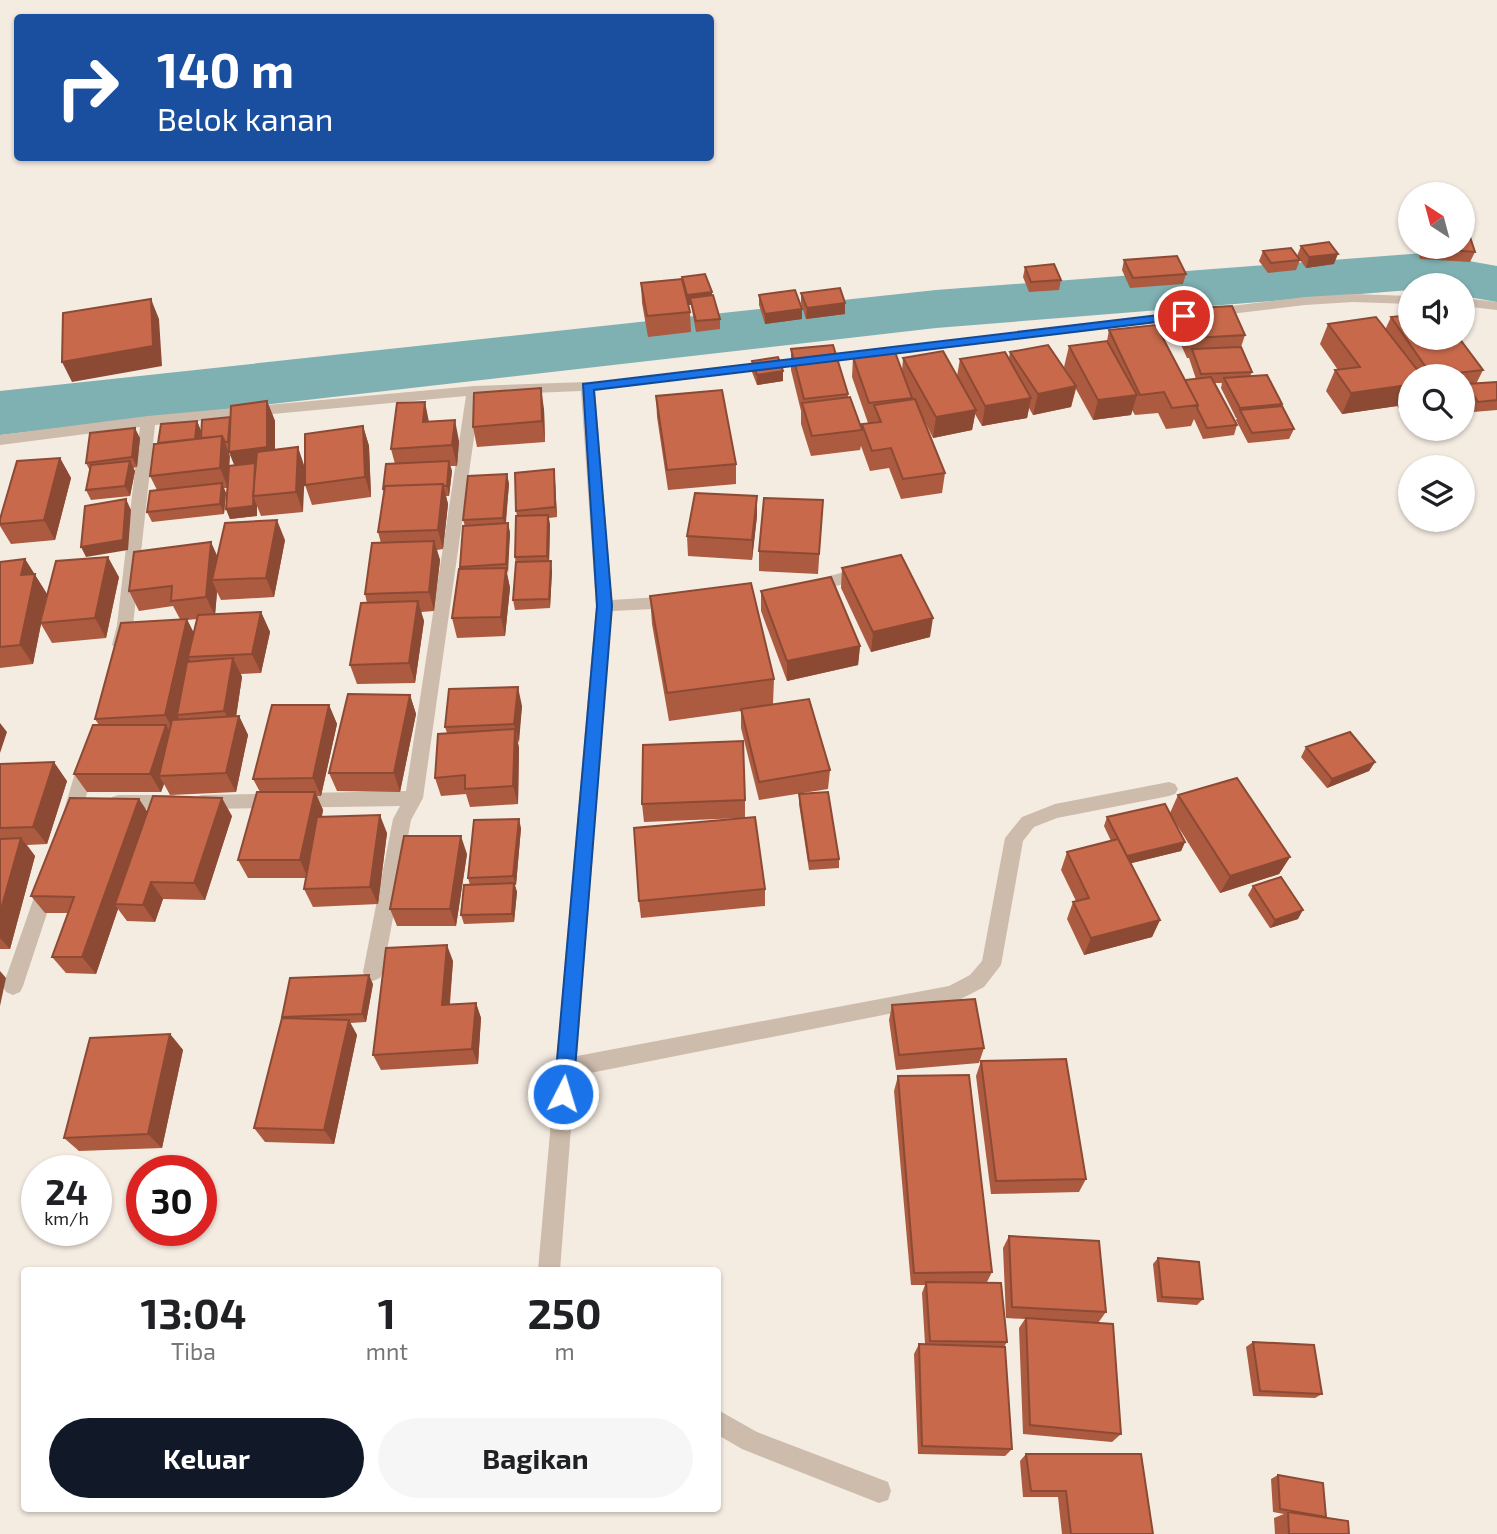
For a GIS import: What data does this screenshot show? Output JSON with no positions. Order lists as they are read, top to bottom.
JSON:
{
  "north": "top left",
  "page": {
    "turn": ["140 m", "Belok kanan"],
    "speed": "24 km/h",
    "limit": "30",
    "eta": [
      "13:04",
      "Tiba",
      "1",
      "mnt",
      "250",
      "m"
    ],
    "buttons": ["Keluar", "Bagikan"]
  }
}
